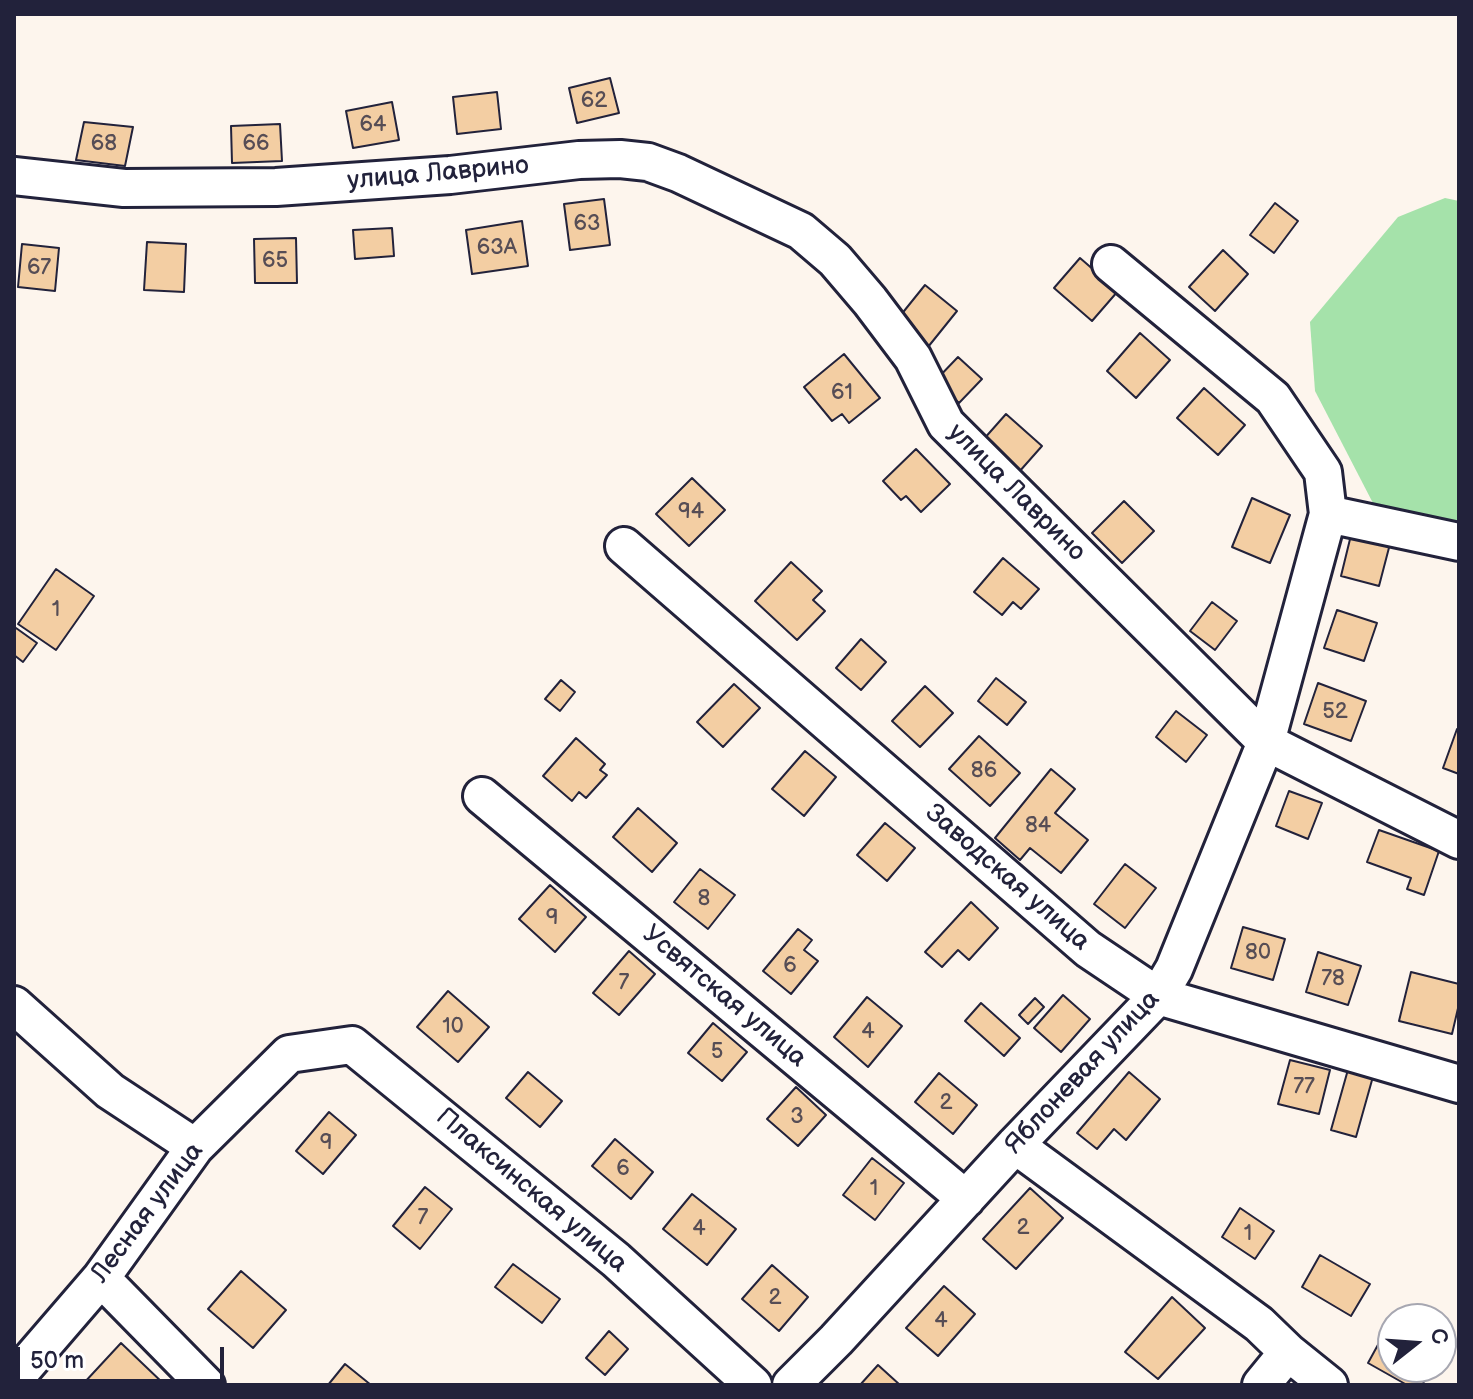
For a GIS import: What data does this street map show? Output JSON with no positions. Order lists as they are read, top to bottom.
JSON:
{
  "streets": {
    "street": [
      "улица Лаврино",
      "Заводская улица",
      "Усвятская улица",
      "Яблоневая улица",
      "Плаксинская улица",
      "Лесная улица"
    ]
  },
  "crossings": [
    ["улица Лаврино", "Яблоневая улица"],
    ["Заводская улица", "Яблоневая улица"],
    ["Усвятская улица", "Яблоневая улица"],
    ["Плаксинская улица", "Лесная улица"]
  ],
  "house_numbers": [
    "62",
    "64",
    "68",
    "66",
    "63",
    "63А",
    "65",
    "67",
    "61",
    "94",
    "1",
    "52",
    "86",
    "84",
    "8",
    "9",
    "80",
    "6",
    "78",
    "7",
    "10",
    "4",
    "5",
    "77",
    "2",
    "3",
    "9",
    "6",
    "1",
    "7",
    "2",
    "4",
    "1",
    "2",
    "4"
  ],
  "scale_bar": "50 m",
  "north": "right"
}
